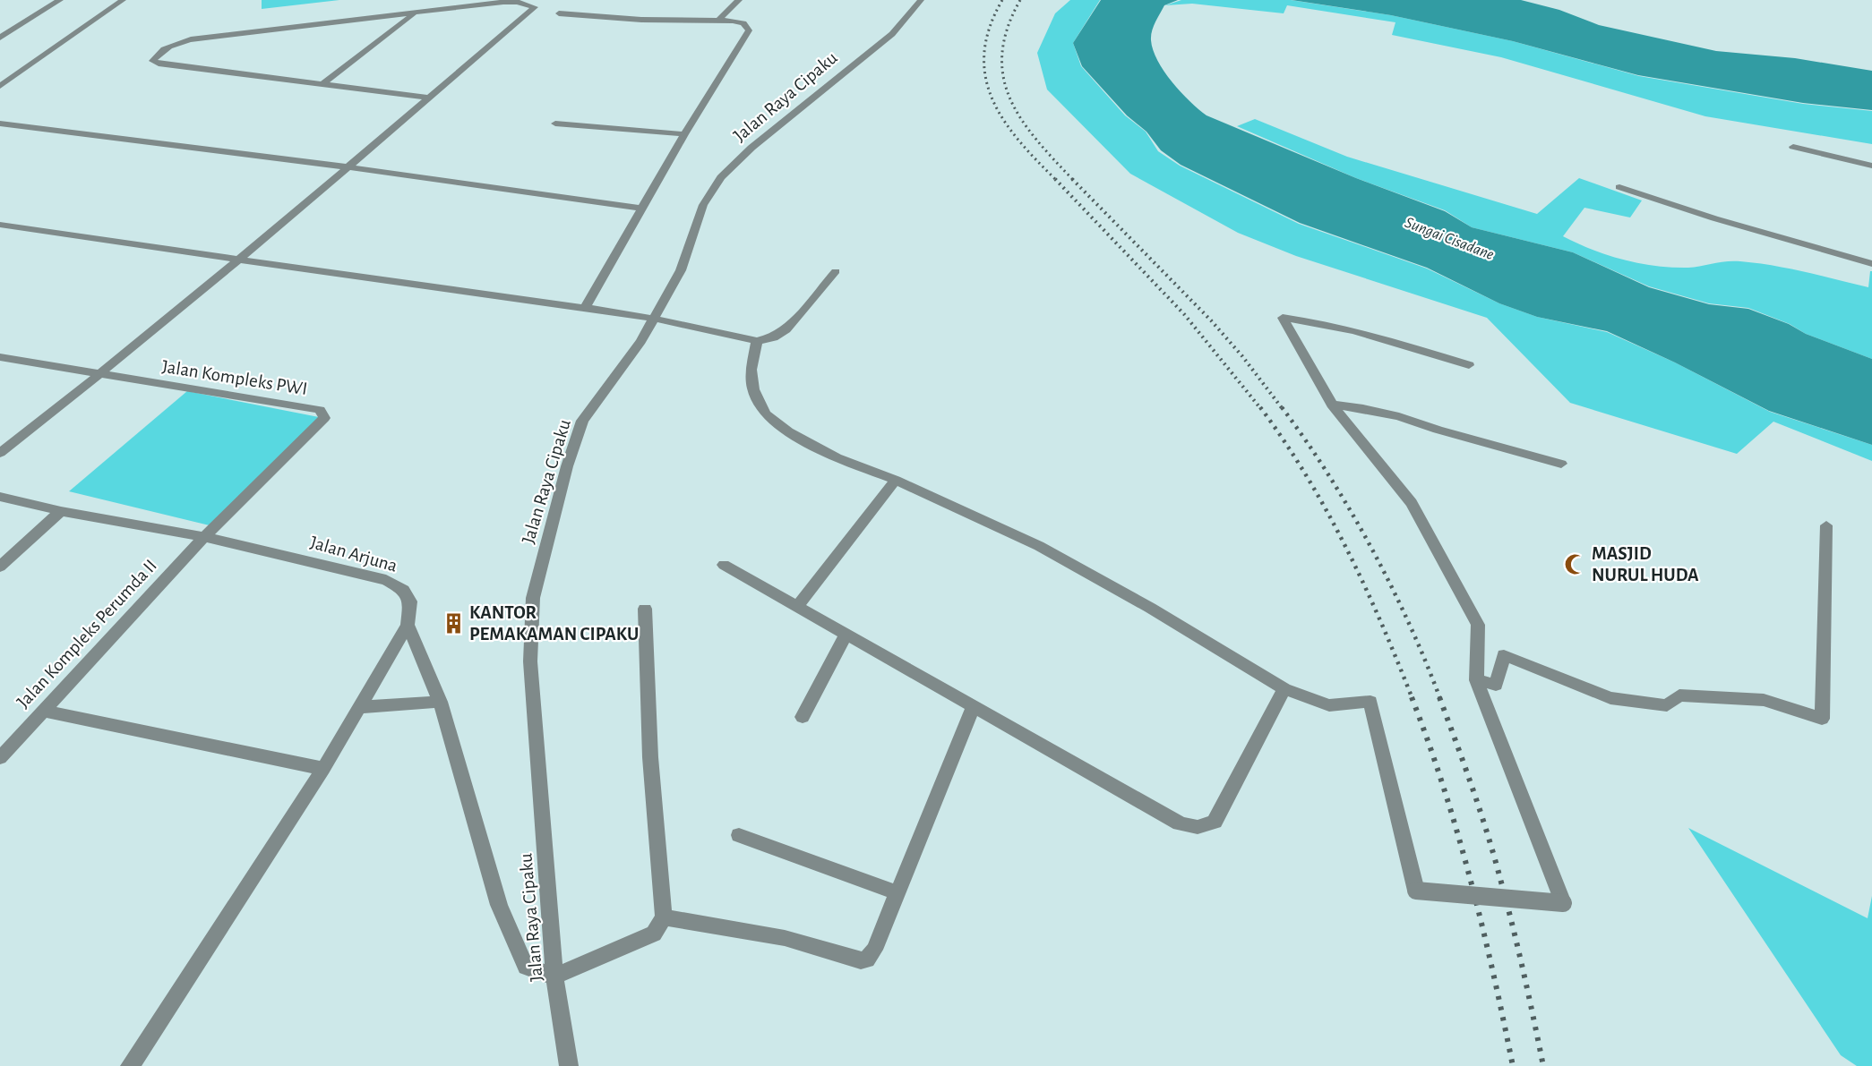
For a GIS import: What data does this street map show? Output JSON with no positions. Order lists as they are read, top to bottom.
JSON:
{
  "streets": {
    "street": [
      "Jalan Raya Cipaku",
      "Jalan Kompleks PWI",
      "Jalan Arjuna",
      "Jalan Kompleks Perumda II"
    ]
  },
  "crossings": [
    ["Jalan Raya Cipaku", "Jalan Arjuna"],
    ["Jalan Kompleks PWI", "Jalan Arjuna"],
    ["Jalan Kompleks PWI", "Jalan Kompleks Perumda II"],
    ["Jalan Arjuna", "Jalan Kompleks Perumda II"]
  ],
  "water": ["Sungai Cisadane"],
  "places": {
    "mosque": ["MASJID NURUL HUDA"],
    "building": ["KANTOR PEMAKAMAN CIPAKU"]
  }
}
